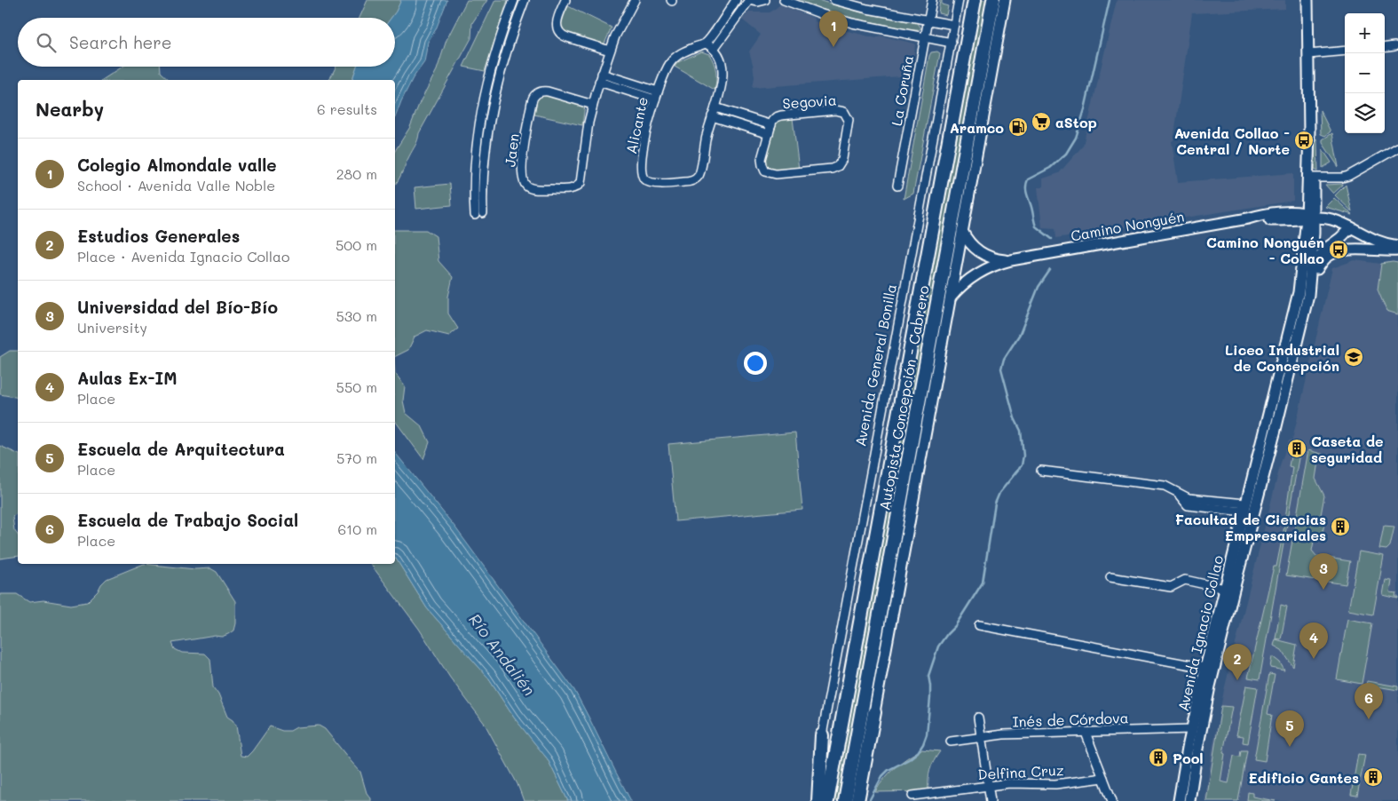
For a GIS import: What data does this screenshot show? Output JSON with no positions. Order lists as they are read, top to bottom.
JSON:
{
  "streets": {
    "highway": ["Autopista Concepción - Cabrero"],
    "main road": ["Camino Nonguén", "Avenida Ignacio Collao"],
    "street": [
      "La Coruña",
      "Segovia",
      "Alicante",
      "Jaen",
      "Avenida General Bonilla",
      "Inés de Córdova",
      "Delfina Cruz"
    ]
  },
  "crossings": [
    ["Segovia", "Alicante"],
    ["Camino Nonguén", "Avenida Ignacio Collao"],
    ["Avenida Ignacio Collao", "Inés de Córdova"]
  ],
  "water": ["Río Andalién"],
  "places": {
    "supermarket": ["aStop"],
    "fuel station": ["Aramco"],
    "bus stop": ["Avenida Collao - Central / Norte", "Camino Nonguén - Collao"],
    "school or university": ["Liceo Industrial de Concepción"],
    "building": [
      "Caseta de seguridad",
      "Facultad de Ciencias Empresariales",
      "Pool",
      "Edificio Gantes"
    ]
  },
  "page": {
    "pins": [
      "1",
      "3",
      "4",
      "2",
      "6",
      "5"
    ],
    "map_buttons": ["+", "−"],
    "search": "Search here",
    "heading": ["Nearby", "6 results"],
    "list": [
      {
        "mark": "1",
        "name": "Colegio Almondale valle",
        "note": "School · Avenida Valle Noble",
        "value": "280 m"
      },
      {
        "mark": "2",
        "name": "Estudios Generales",
        "note": "Place · Avenida Ignacio Collao",
        "value": "500 m"
      },
      {
        "mark": "3",
        "name": "Universidad del Bío-Bío",
        "note": "University",
        "value": "530 m"
      },
      {
        "mark": "4",
        "name": "Aulas Ex-IM",
        "note": "Place",
        "value": "550 m"
      },
      {
        "mark": "5",
        "name": "Escuela de Arquitectura",
        "note": "Place",
        "value": "570 m"
      },
      {
        "mark": "6",
        "name": "Escuela de Trabajo Social",
        "note": "Place",
        "value": "610 m"
      }
    ]
  }
}
